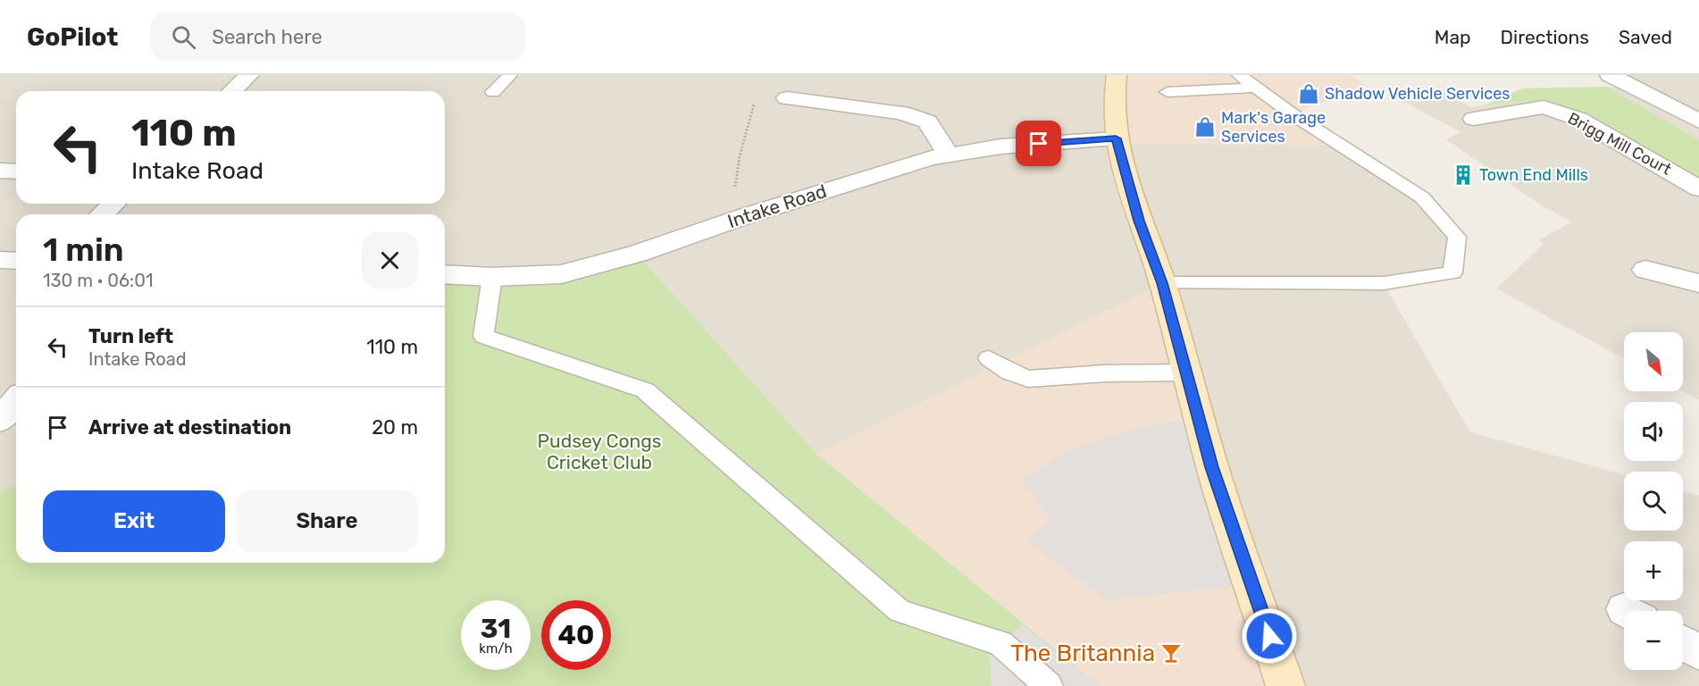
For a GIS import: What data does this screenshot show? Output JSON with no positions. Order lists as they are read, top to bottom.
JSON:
{
  "streets": {
    "street": ["Brigg Mill Court", "Intake Road"]
  },
  "parks": ["Pudsey Congs Cricket Club"],
  "places": {
    "shop": ["Shadow Vehicle Services", "Mark's Garage Services"],
    "building": ["Town End Mills"],
    "bar": ["The Britannia"]
  },
  "north": "bottom right",
  "page": {
    "header": "GoPilot",
    "search": "Search here",
    "nav": ["Map", "Directions", "Saved"],
    "turn": ["110 m", "Intake Road"],
    "heading": ["1 min", "130 m · 06:01"],
    "list": [
      {
        "name": "Turn left",
        "note": "Intake Road",
        "value": "110 m"
      },
      {
        "name": "Arrive at destination",
        "value": "20 m"
      }
    ],
    "map_buttons": ["+", "−"],
    "buttons": ["Exit", "Share"],
    "speed": "31 km/h",
    "limit": "40"
  }
}
